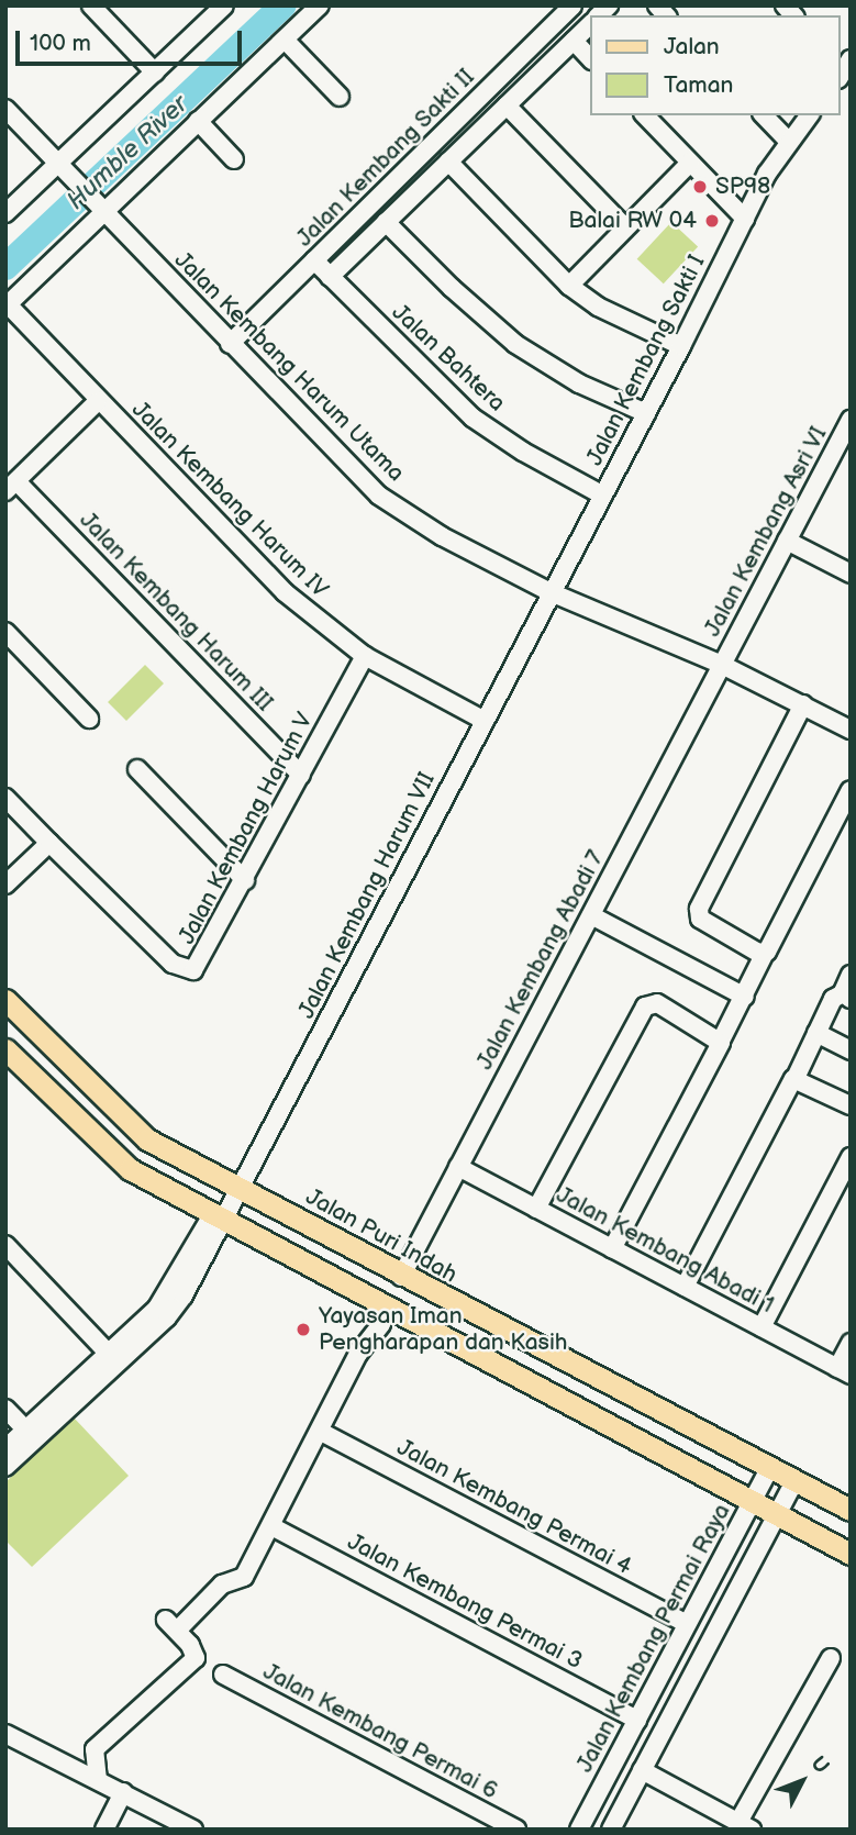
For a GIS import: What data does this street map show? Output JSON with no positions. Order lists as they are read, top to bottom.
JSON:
{
  "streets": {
    "main road": ["Jalan Puri Indah"],
    "street": [
      "Jalan Kembang Sakti II",
      "Jalan Bahtera",
      "Jalan Kembang Sakti I",
      "Jalan Kembang Harum Utama",
      "Jalan Kembang Harum IV",
      "Jalan Kembang Asri VI",
      "Jalan Kembang Harum III",
      "Jalan Kembang Harum V",
      "Jalan Kembang Harum VII",
      "Jalan Kembang Abadi 7",
      "Jalan Kembang Abadi 1",
      "Jalan Kembang Permai 4",
      "Jalan Kembang Permai 3",
      "Jalan Kembang Permai Raya",
      "Jalan Kembang Permai 6"
    ]
  },
  "crossings": [
    ["Jalan Kembang Sakti II", "Jalan Bahtera"],
    ["Jalan Kembang Sakti II", "Jalan Kembang Harum Utama"],
    ["Jalan Bahtera", "Jalan Kembang Sakti I"],
    ["Jalan Kembang Sakti I", "Jalan Kembang Harum Utama"],
    ["Jalan Kembang Sakti I", "Jalan Kembang Harum VII"],
    ["Jalan Kembang Harum Utama", "Jalan Kembang Asri VI"],
    ["Jalan Kembang Harum Utama", "Jalan Kembang Harum VII"],
    ["Jalan Kembang Harum Utama", "Jalan Kembang Abadi 7"],
    ["Jalan Kembang Harum IV", "Jalan Kembang Harum V"],
    ["Jalan Kembang Harum IV", "Jalan Kembang Harum VII"],
    ["Jalan Kembang Asri VI", "Jalan Kembang Abadi 7"],
    ["Jalan Kembang Harum III", "Jalan Kembang Harum V"],
    ["Jalan Kembang Harum VII", "Jalan Puri Indah"],
    ["Jalan Kembang Abadi 7", "Jalan Puri Indah"],
    ["Jalan Kembang Abadi 7", "Jalan Kembang Abadi 1"],
    ["Jalan Puri Indah", "Jalan Kembang Permai Raya"],
    ["Jalan Kembang Permai 4", "Jalan Kembang Permai Raya"],
    ["Jalan Kembang Permai 3", "Jalan Kembang Permai Raya"]
  ],
  "water": ["Humble River"],
  "places": ["SP98", "Balai RW 04", "Yayasan Iman Pengharapan dan Kasih"],
  "legend": ["Jalan", "Taman"],
  "scale_bar": "100 m",
  "north": "top right"
}
